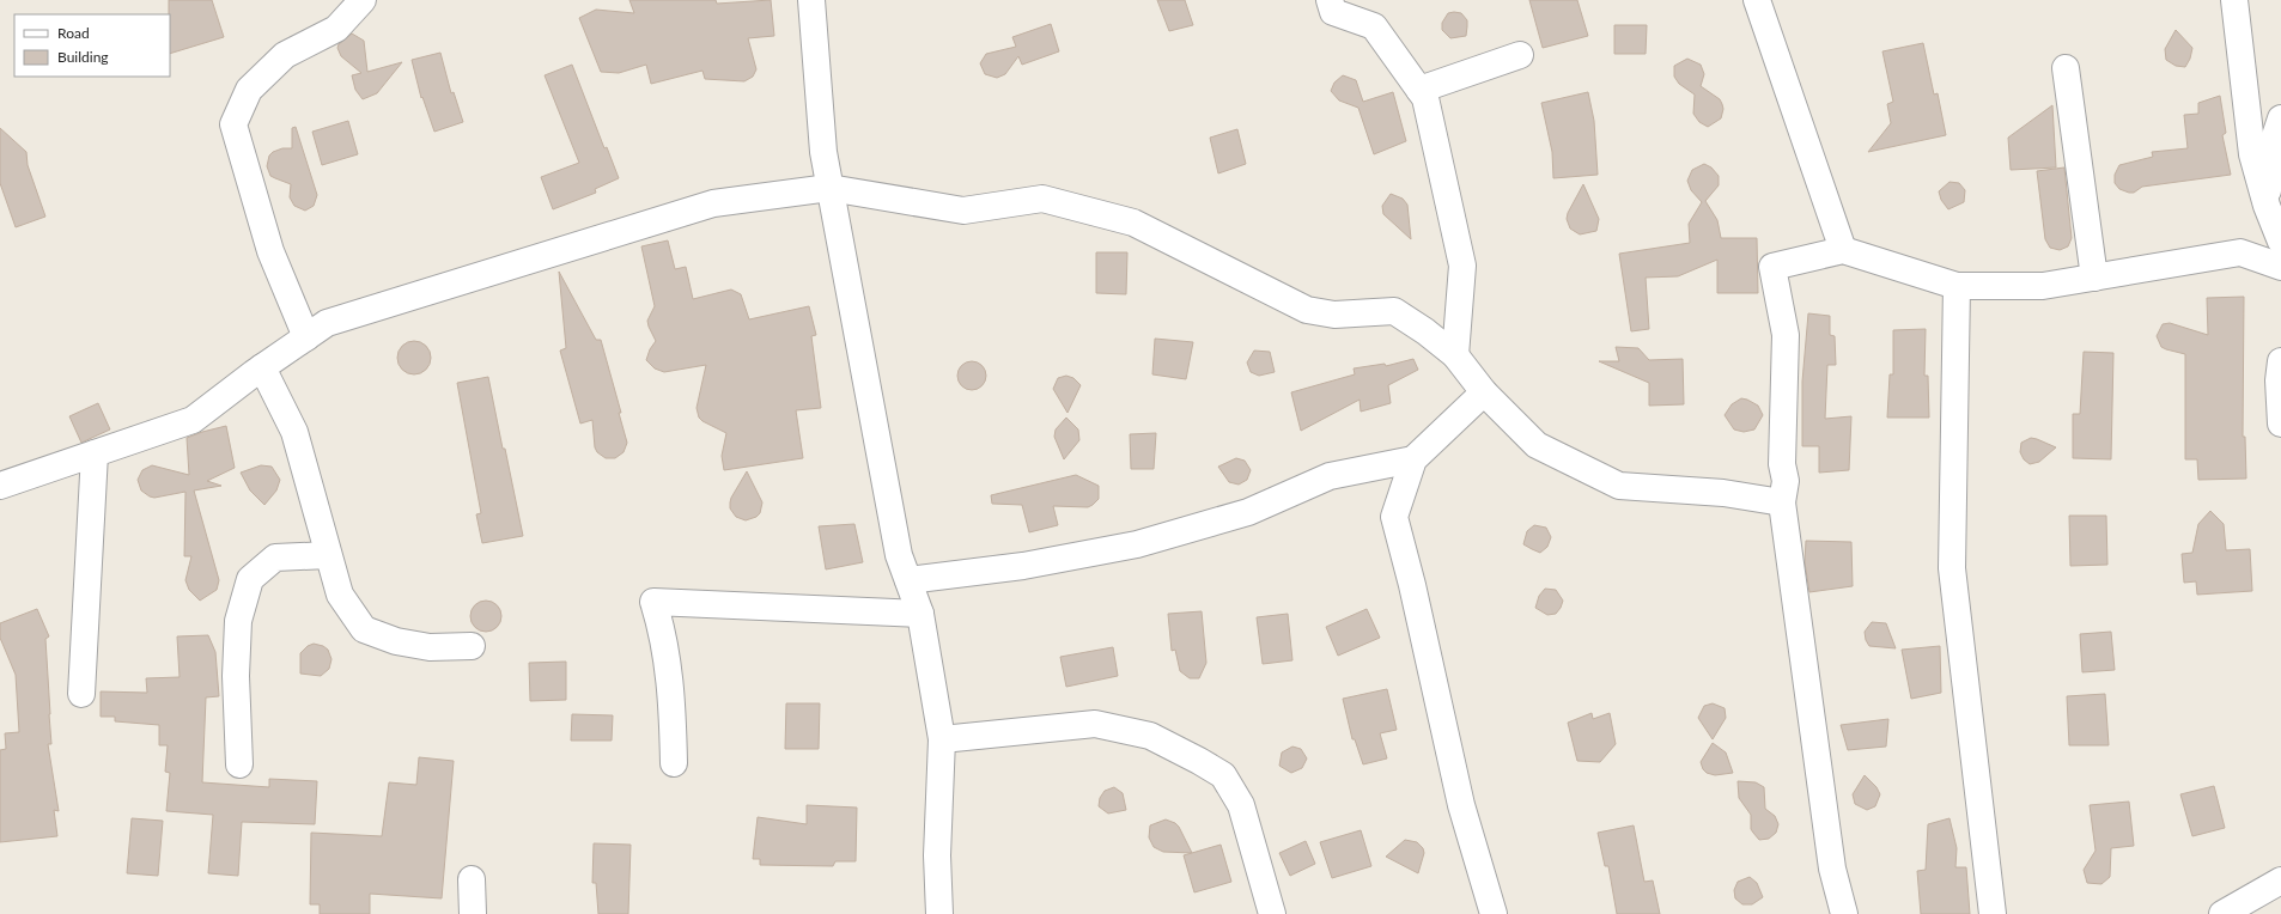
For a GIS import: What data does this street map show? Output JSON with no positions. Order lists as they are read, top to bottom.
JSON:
{
  "legend": ["Road", "Building"]
}
